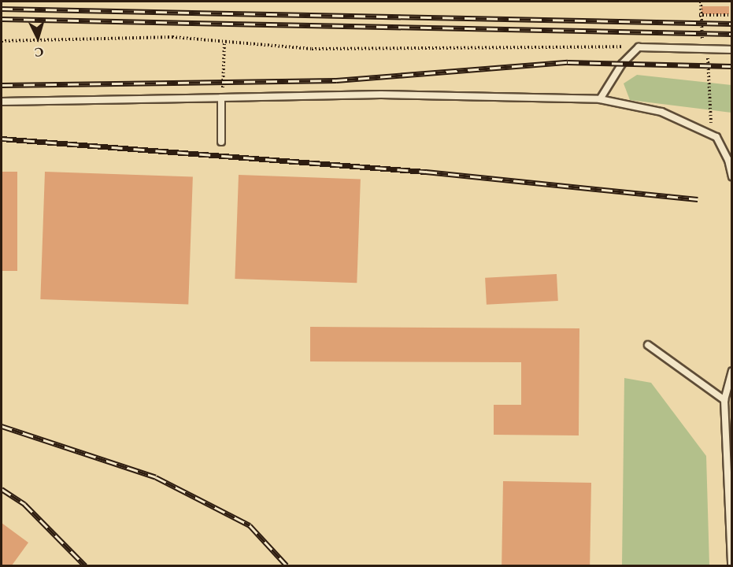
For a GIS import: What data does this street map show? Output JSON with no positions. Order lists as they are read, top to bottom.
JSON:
{
  "north": "bottom"
}
